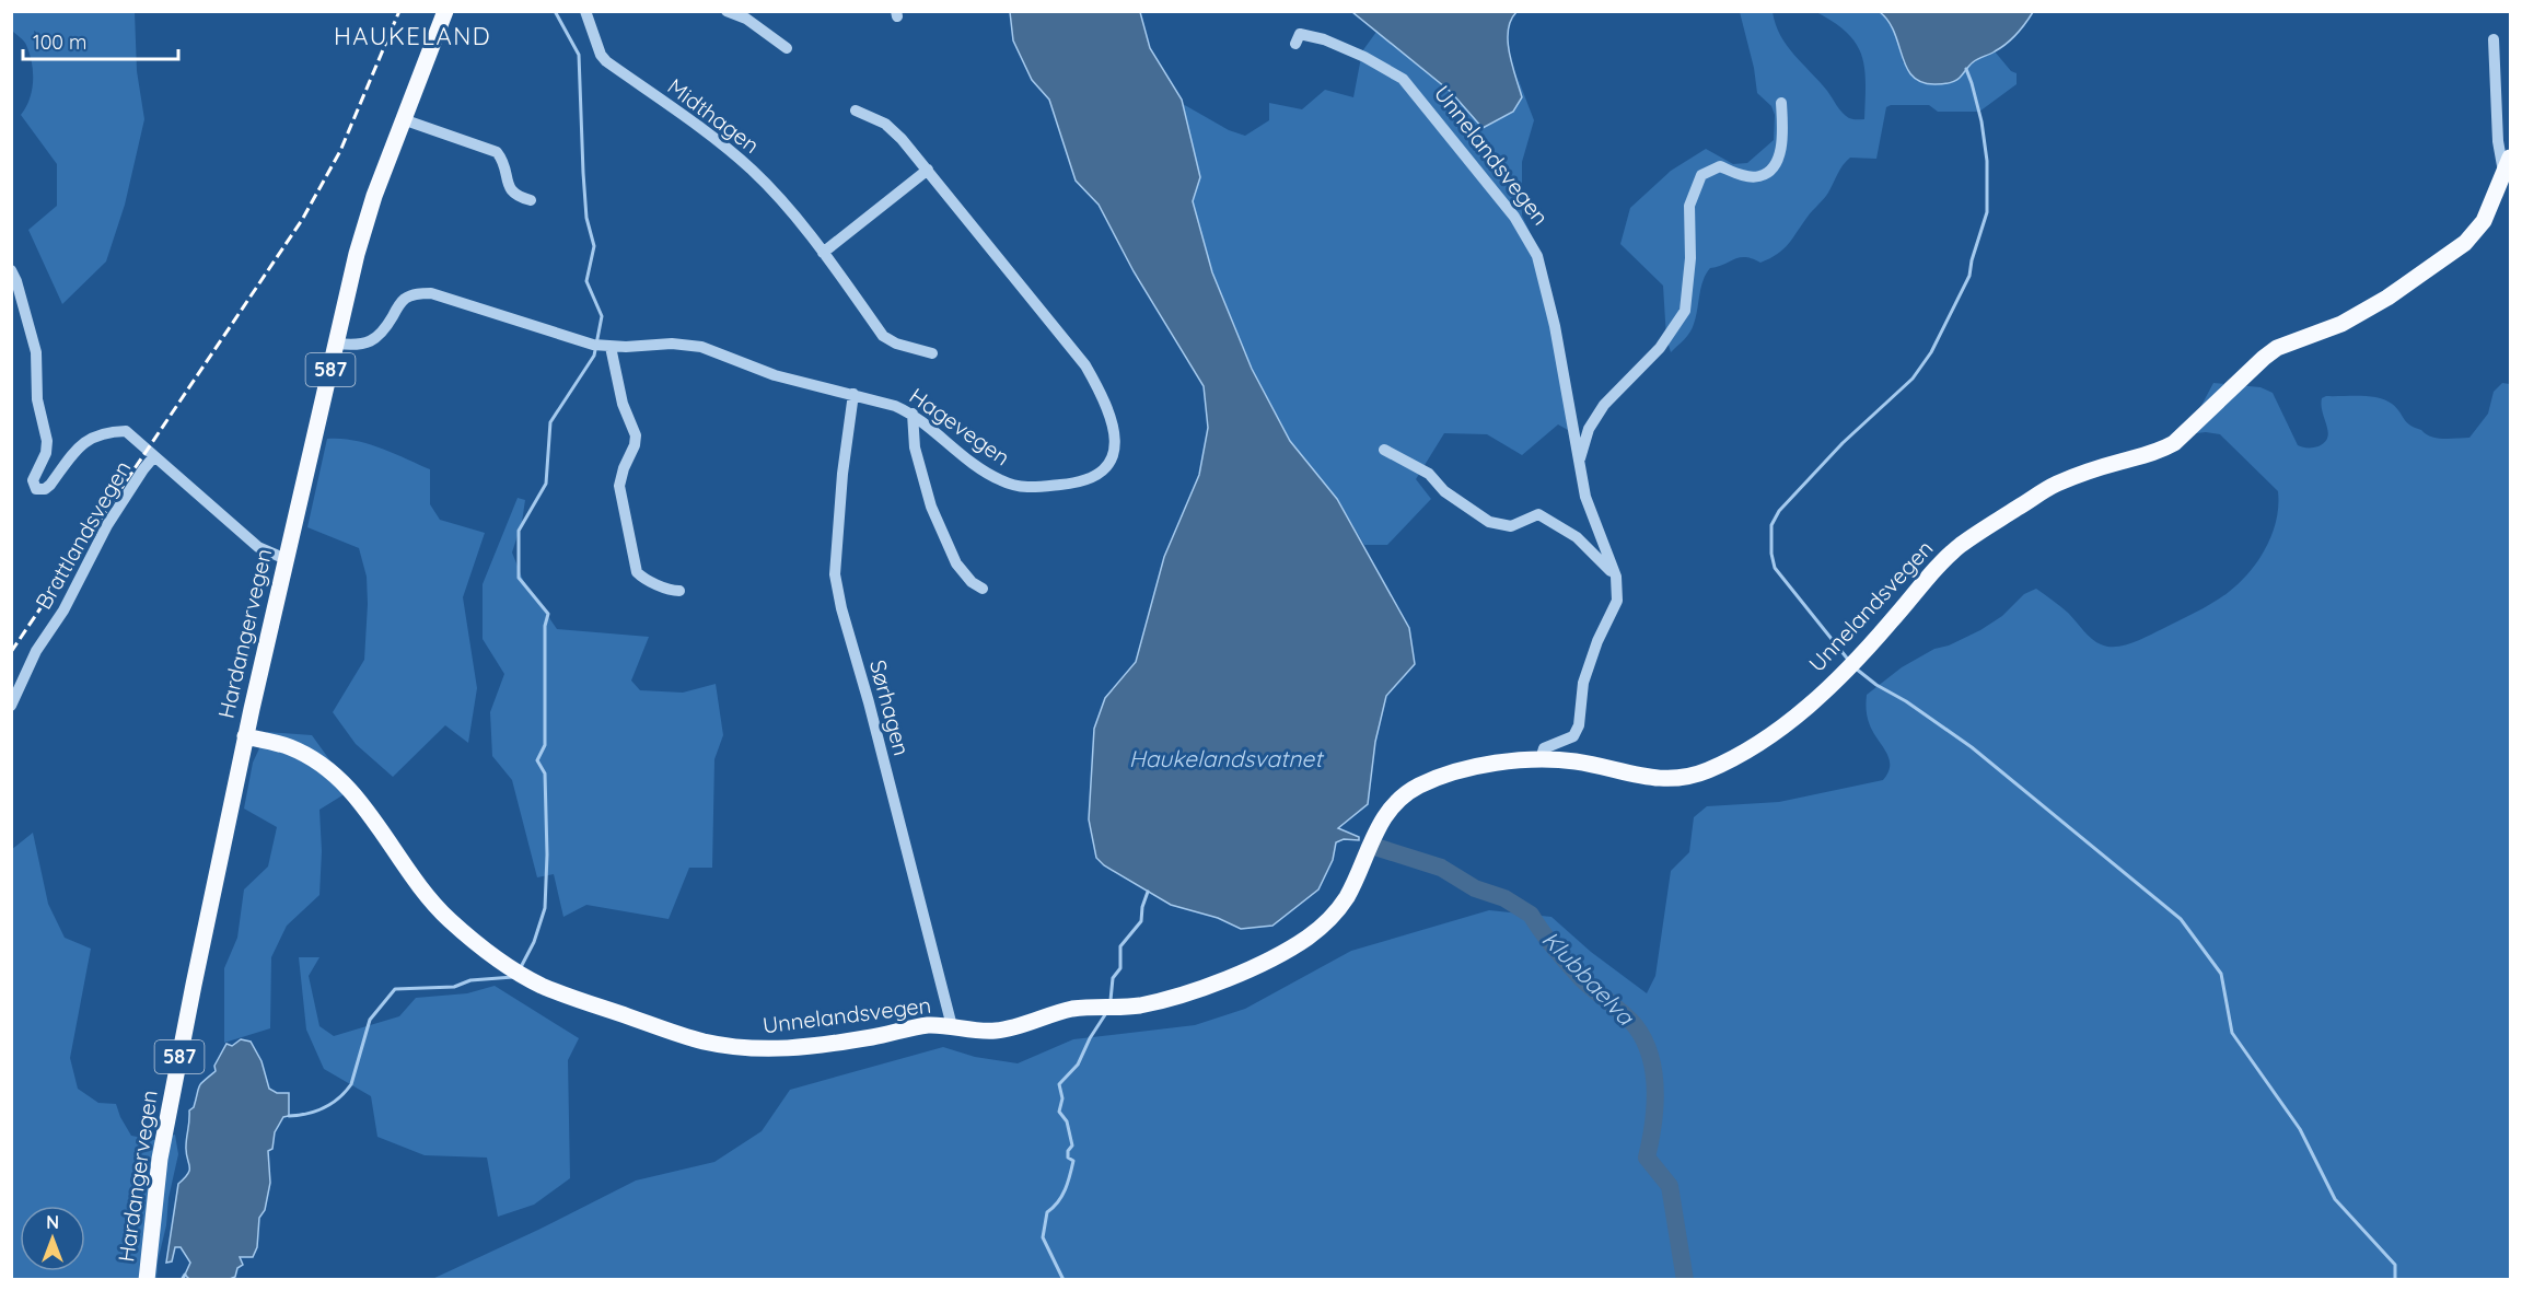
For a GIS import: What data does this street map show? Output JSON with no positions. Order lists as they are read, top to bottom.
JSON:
{
  "streets": {
    "main road": ["Unnelandsvegen", "587", "Hardangervegen"],
    "street": [
      "Midthagen",
      "Hagevegen",
      "Brattlandsvegen",
      "Sørhagen"
    ]
  },
  "crossings": [
    ["Unnelandsvegen", "Hardangervegen"],
    ["Unnelandsvegen", "Sørhagen"],
    ["Hagevegen", "Hardangervegen"],
    ["Hagevegen", "Sørhagen"]
  ],
  "districts": ["HAUKELAND"],
  "water": ["Haukelandsvatnet", "Klubbaelva"],
  "scale_bar": "100 m",
  "north": "top"
}
